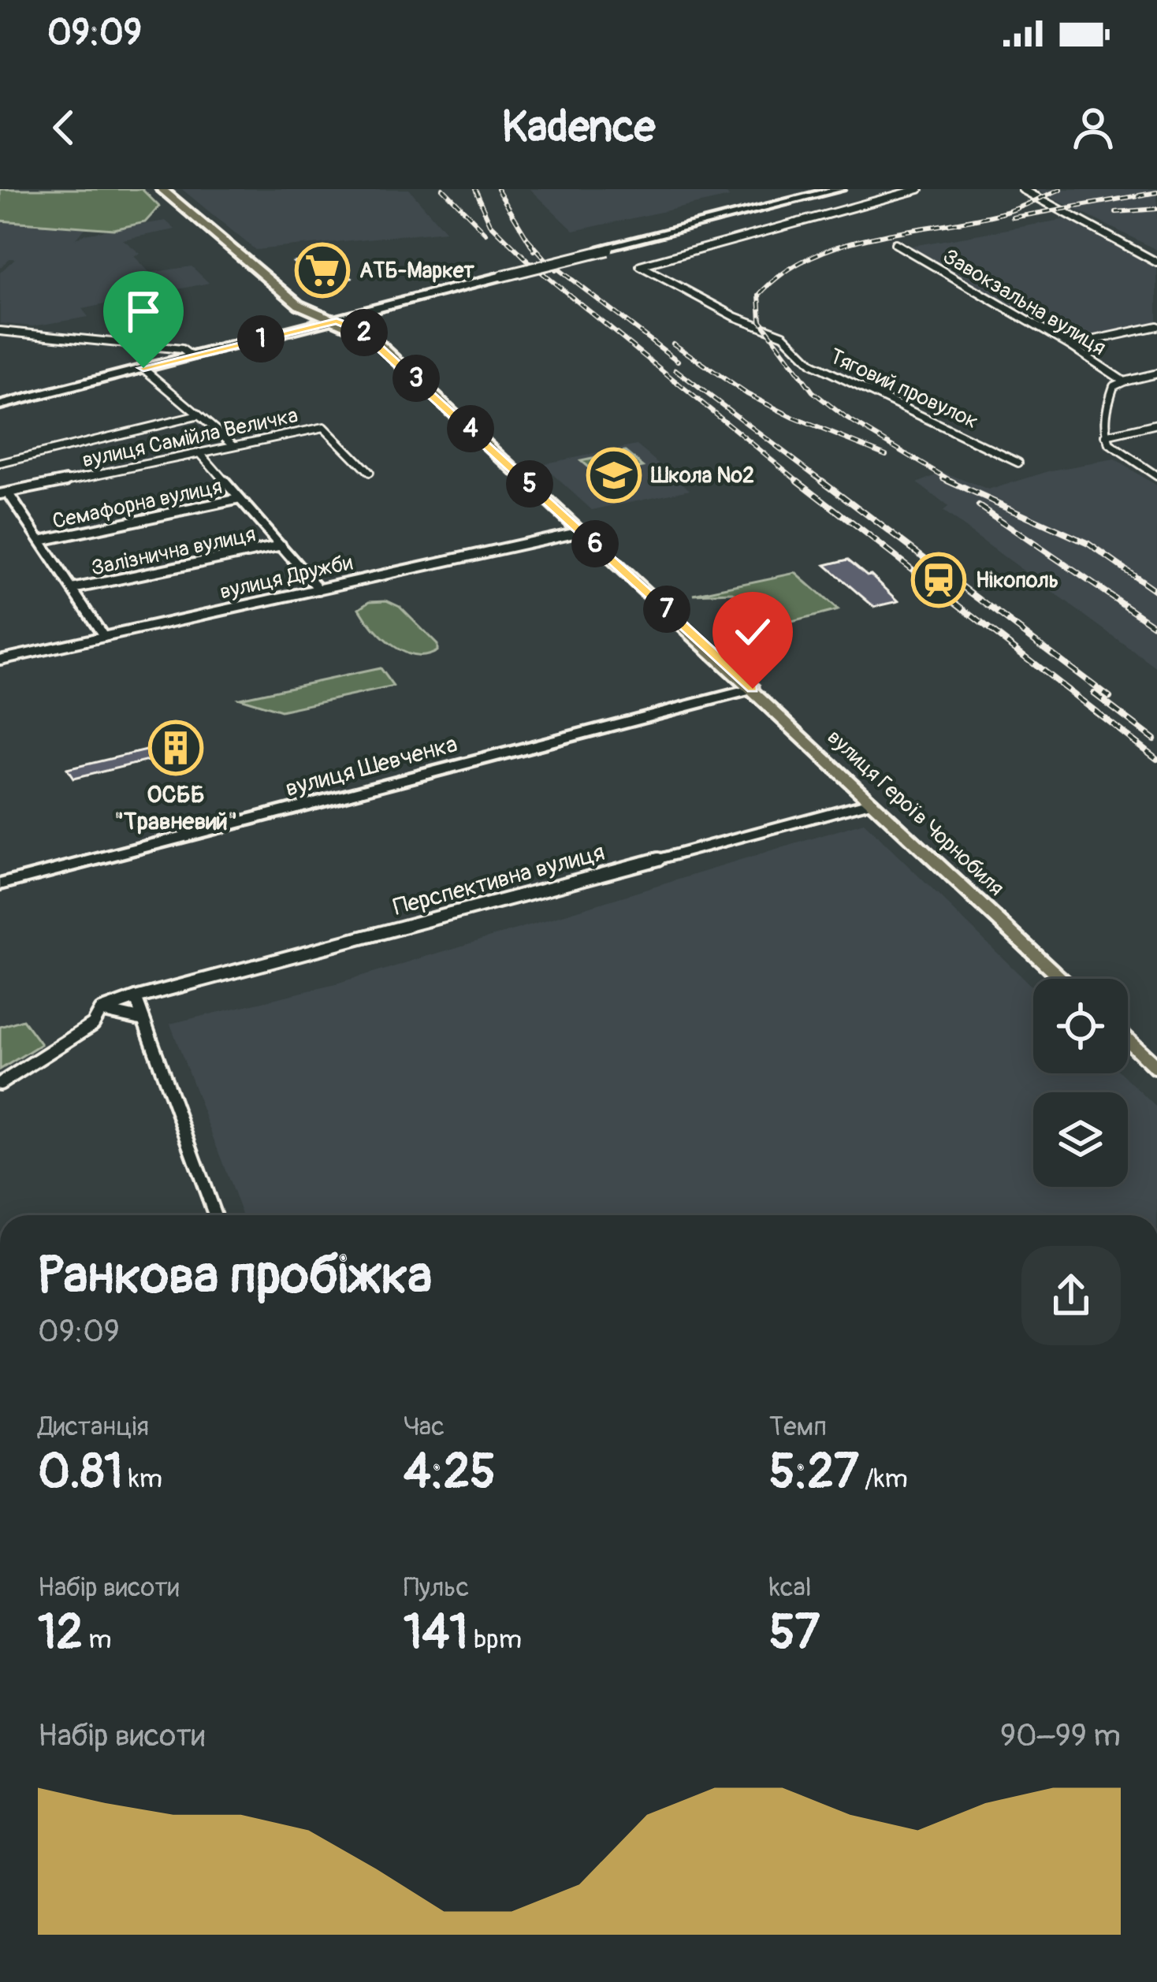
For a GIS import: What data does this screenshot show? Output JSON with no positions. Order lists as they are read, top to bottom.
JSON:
{
  "streets": {
    "main road": ["вулиця Шевченка", "вулиця Героїв Чорнобиля"],
    "street": [
      "Завокзальна вулиця",
      "Тяговий провулок",
      "вулиця Самійла Величка",
      "Семафорна вулиця",
      "Залізнична вулиця",
      "вулиця Дружби",
      "Перспективна вулиця"
    ]
  },
  "crossings": [
    ["вулиця Дружби", "вулиця Героїв Чорнобиля"],
    ["вулиця Шевченка", "вулиця Героїв Чорнобиля"],
    ["вулиця Героїв Чорнобиля", "Перспективна вулиця"]
  ],
  "places": {
    "supermarket": ["АТБ-Маркет"],
    "school or university": ["Школа №2"],
    "station": ["Нікополь"],
    "building": ["ОСББ \"Травневий\""]
  },
  "page": {
    "status": "09:09",
    "header": "Kadence",
    "pins": [
      "2",
      "1",
      "3",
      "4",
      "5",
      "6",
      "7"
    ],
    "heading": ["Ранкова пробіжка", "09:09"],
    "stats": [
      ["Дистанція", "0.81 km"],
      ["Час", "4:25"],
      ["Темп", "5:27 /km"],
      ["Набір висоти", "12 m"],
      ["Пульс", "141 bpm"],
      ["kcal", "57"]
    ],
    "chart": ["Набір висоти", "90–99 m"]
  }
}
